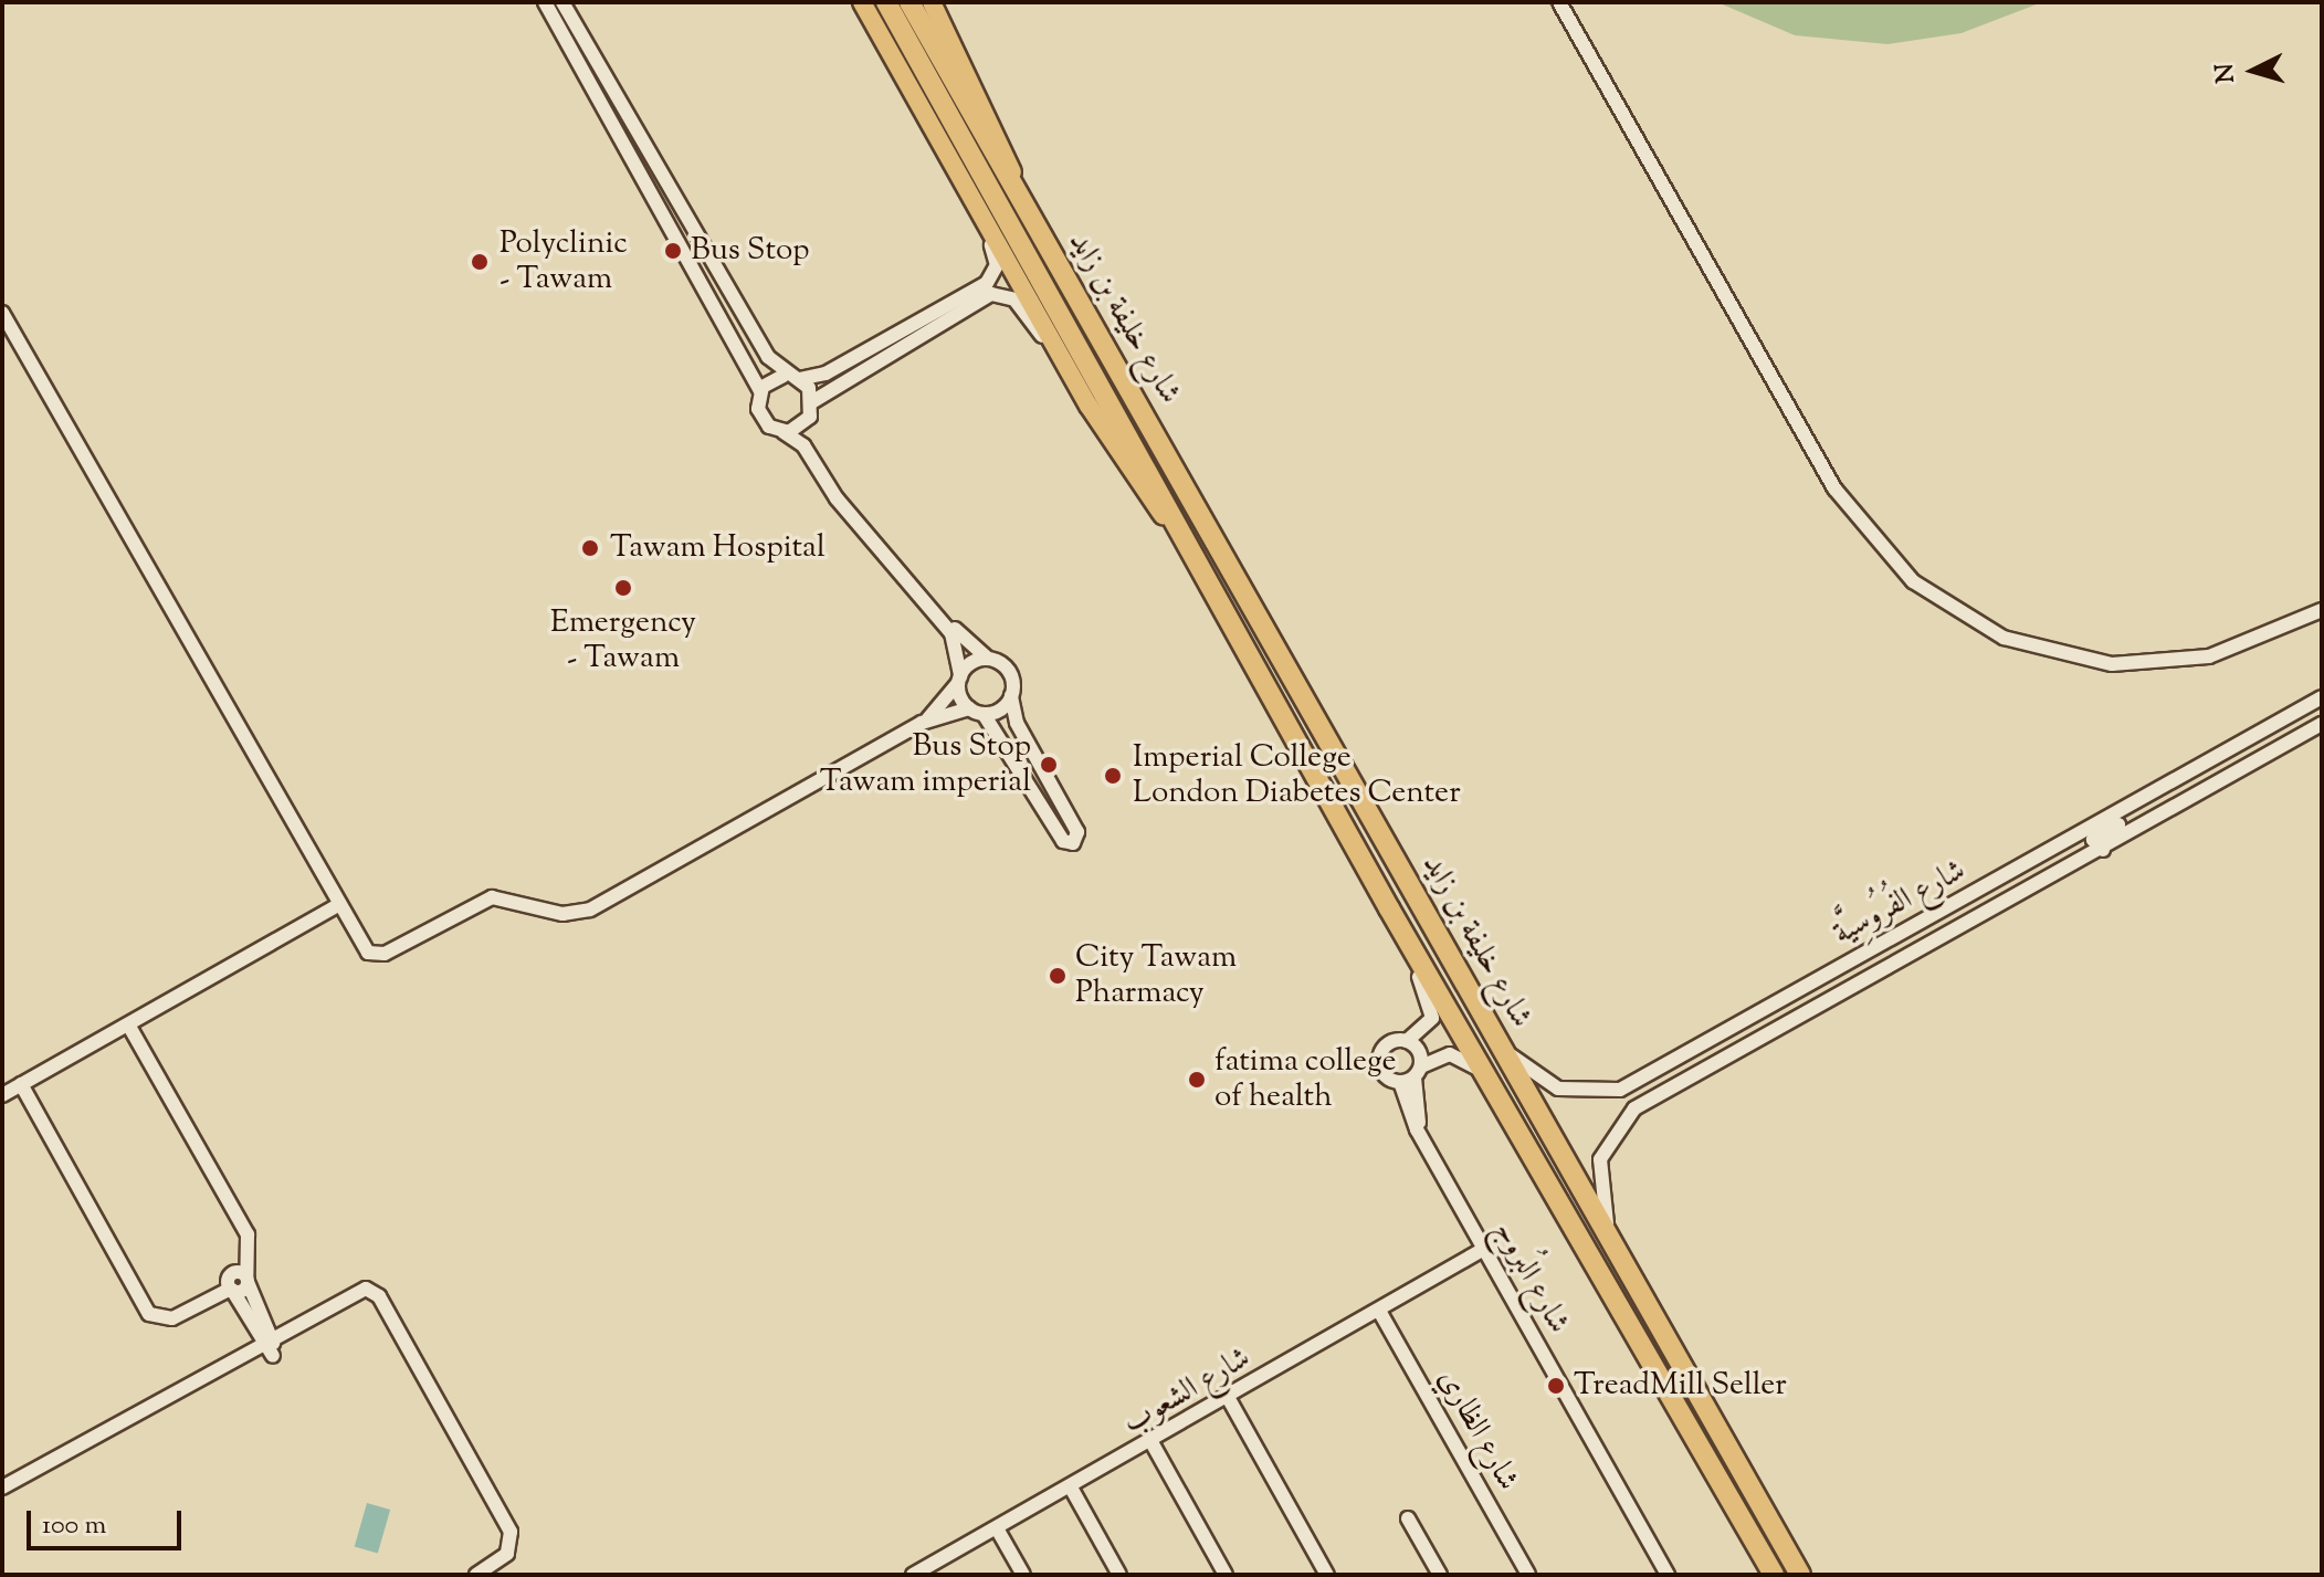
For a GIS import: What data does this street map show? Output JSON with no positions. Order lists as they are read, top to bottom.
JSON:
{
  "streets": {
    "highway": ["شارع خليفة بن زايد"],
    "street": [
      "شارع الفُرُوسِيَّة",
      "شارع البُروج",
      "شارع الشعوب",
      "شارع الظاري"
    ]
  },
  "crossings": [
    ["شارع خليفة بن زايد", "شارع الفُرُوسِيَّة"],
    ["شارع البُروج", "شارع الشعوب"],
    ["شارع الشعوب", "شارع الظاري"]
  ],
  "places": [
    "Bus Stop",
    "Polyclinic - Tawam",
    "Tawam Hospital",
    "Emergency - Tawam",
    "Bus Stop Tawam imperial",
    "Imperial College London Diabetes Center",
    "City Tawam Pharmacy",
    "fatima college of health",
    "TreadMill Seller"
  ],
  "scale_bar": "100 m",
  "north": "left"
}
